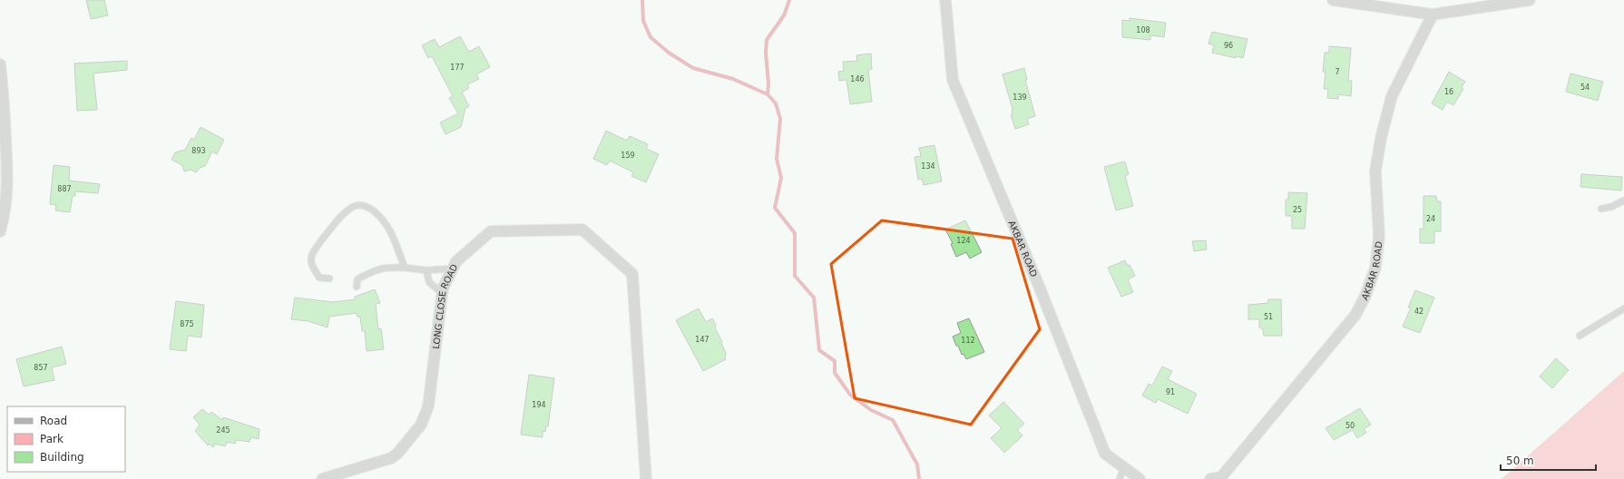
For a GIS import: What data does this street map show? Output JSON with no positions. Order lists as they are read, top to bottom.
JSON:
{
  "streets": {
    "street": ["AKBAR ROAD", "LONG CLOSE ROAD"]
  },
  "house_numbers": [
    "108",
    "96",
    "177",
    "7",
    "146",
    "54",
    "16",
    "139",
    "893",
    "159",
    "134",
    "887",
    "25",
    "24",
    "124",
    "42",
    "51",
    "875",
    "147",
    "112",
    "857",
    "91",
    "194",
    "50",
    "245"
  ],
  "legend": ["Road", "Park", "Building"],
  "scale_bar": "50 m"
}
